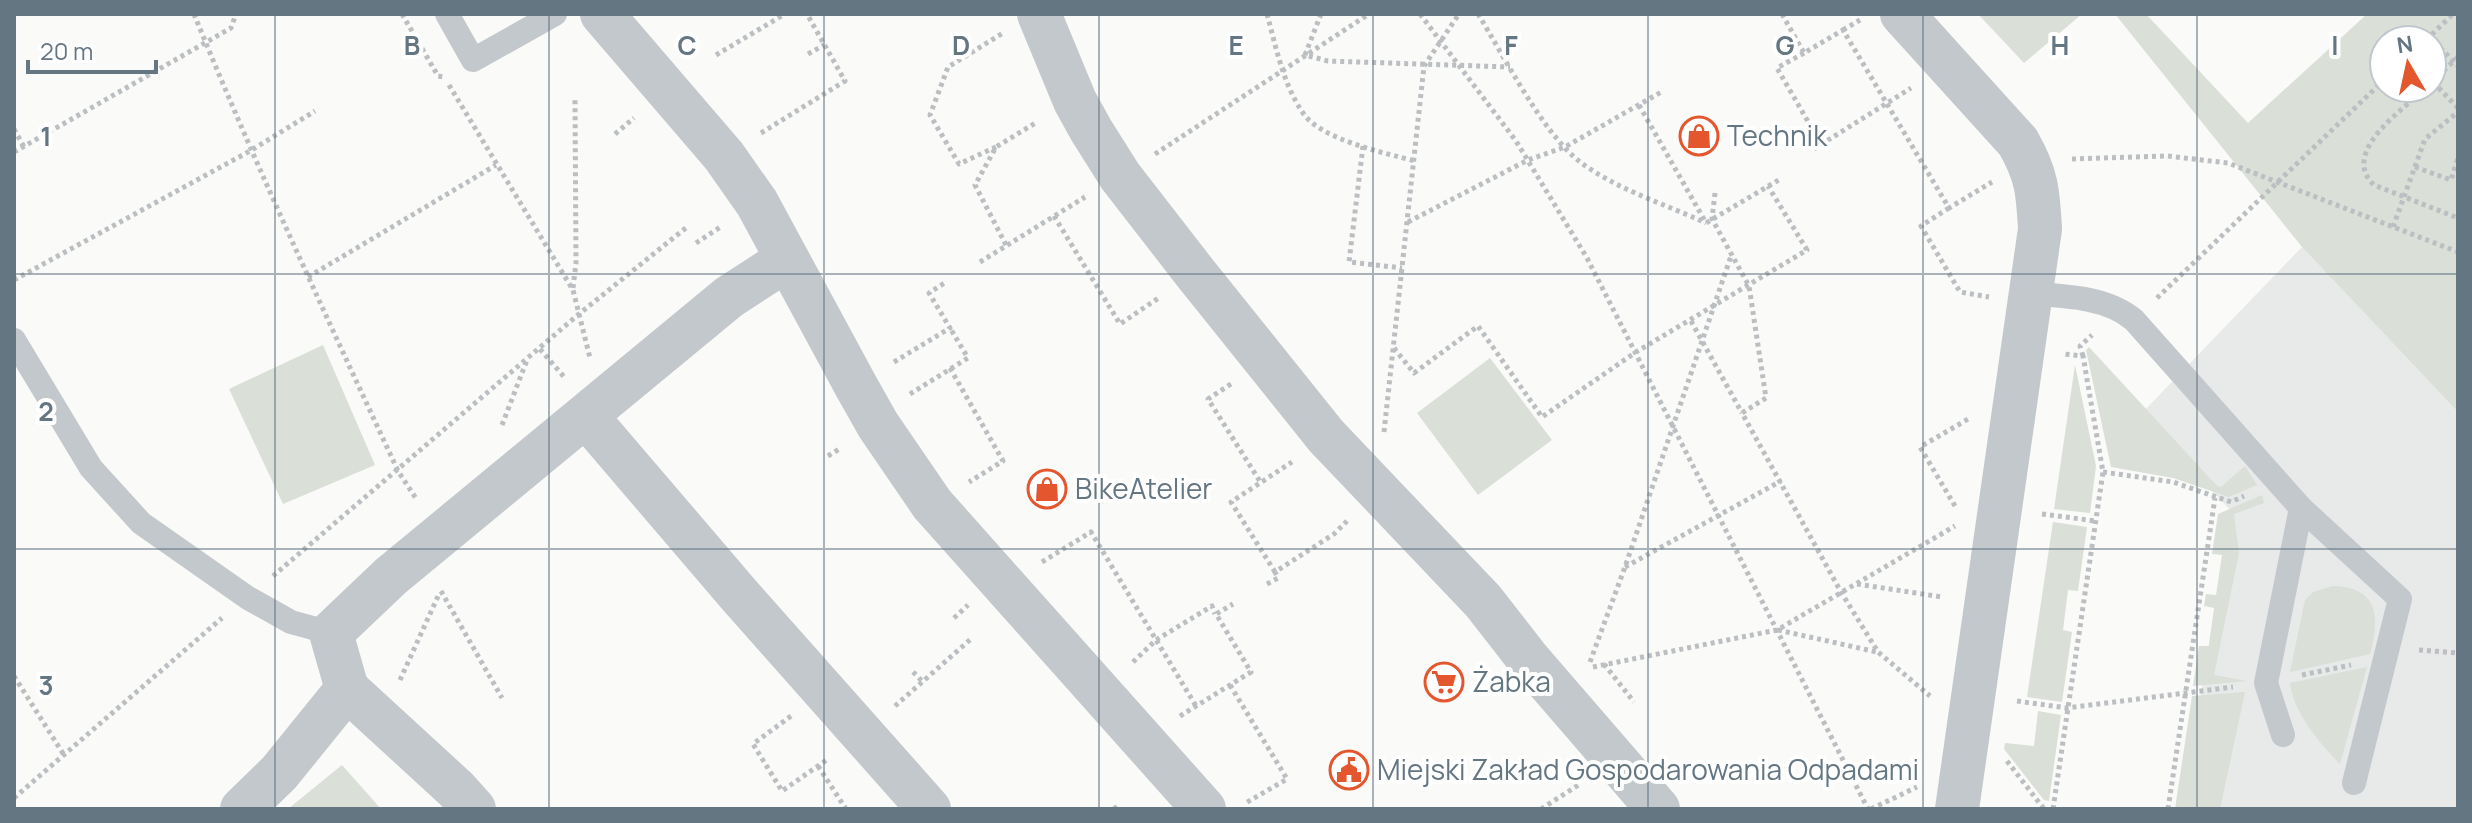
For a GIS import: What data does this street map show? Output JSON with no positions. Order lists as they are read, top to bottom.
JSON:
{
  "places": {
    "shop": ["Technik", "BikeAtelier"],
    "supermarket": ["Żabka"],
    "public building": ["Miejski Zakład Gospodarowania Odpadami"]
  },
  "scale_bar": "20 m",
  "north": "top",
  "grid": {
    "columns": [
      "B",
      "C",
      "D",
      "E",
      "F",
      "G",
      "H",
      "I"
    ],
    "rows": ["1", "2", "3"]
  }
}
